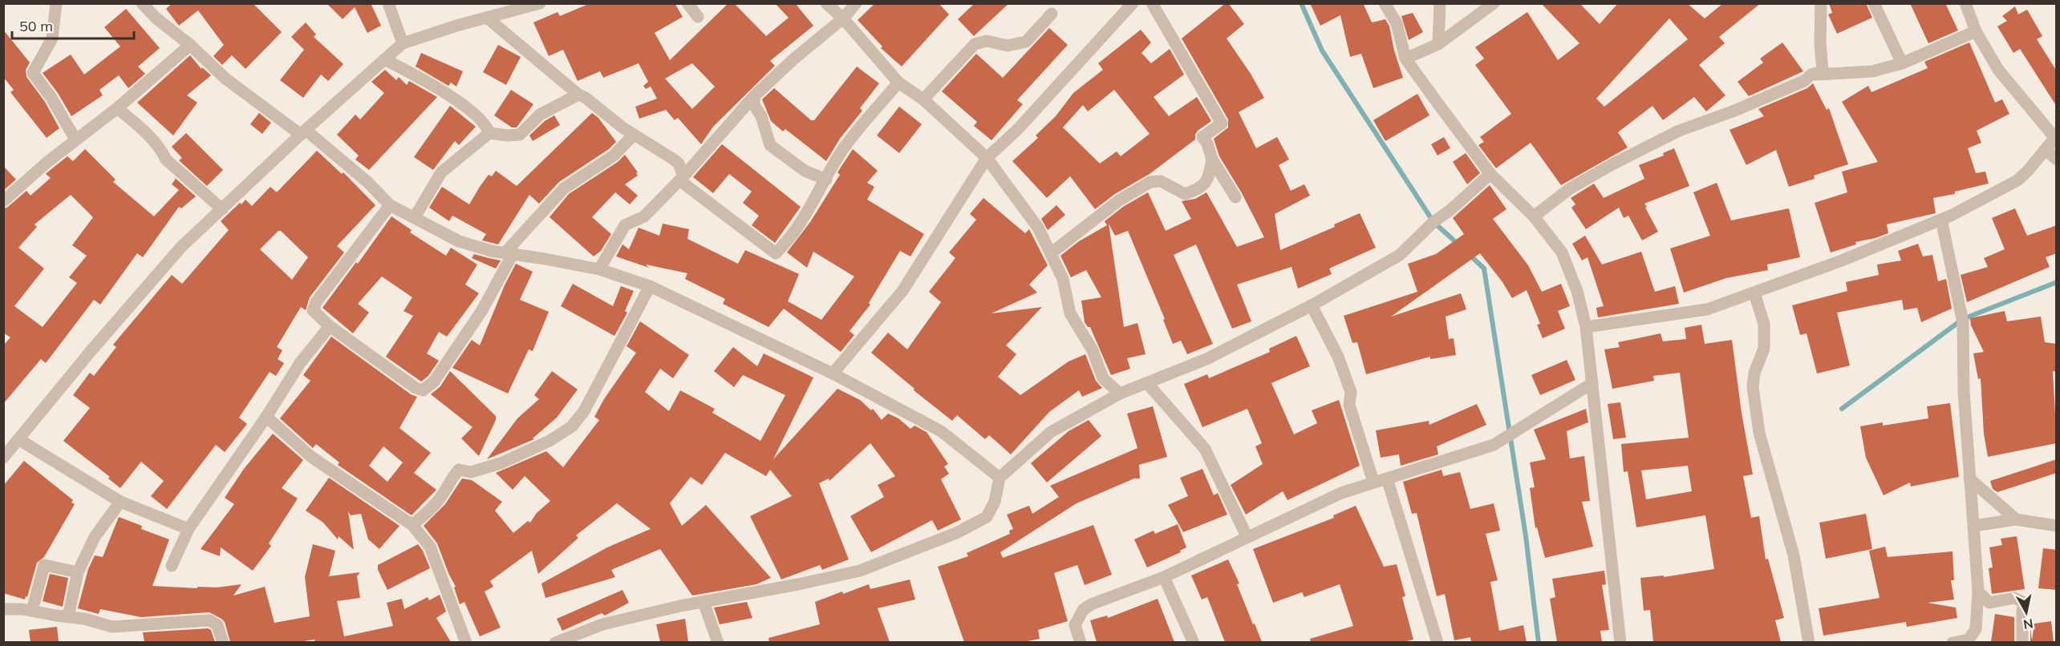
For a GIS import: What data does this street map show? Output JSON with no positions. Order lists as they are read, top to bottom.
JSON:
{
  "scale_bar": "50 m",
  "north": "bottom"
}
